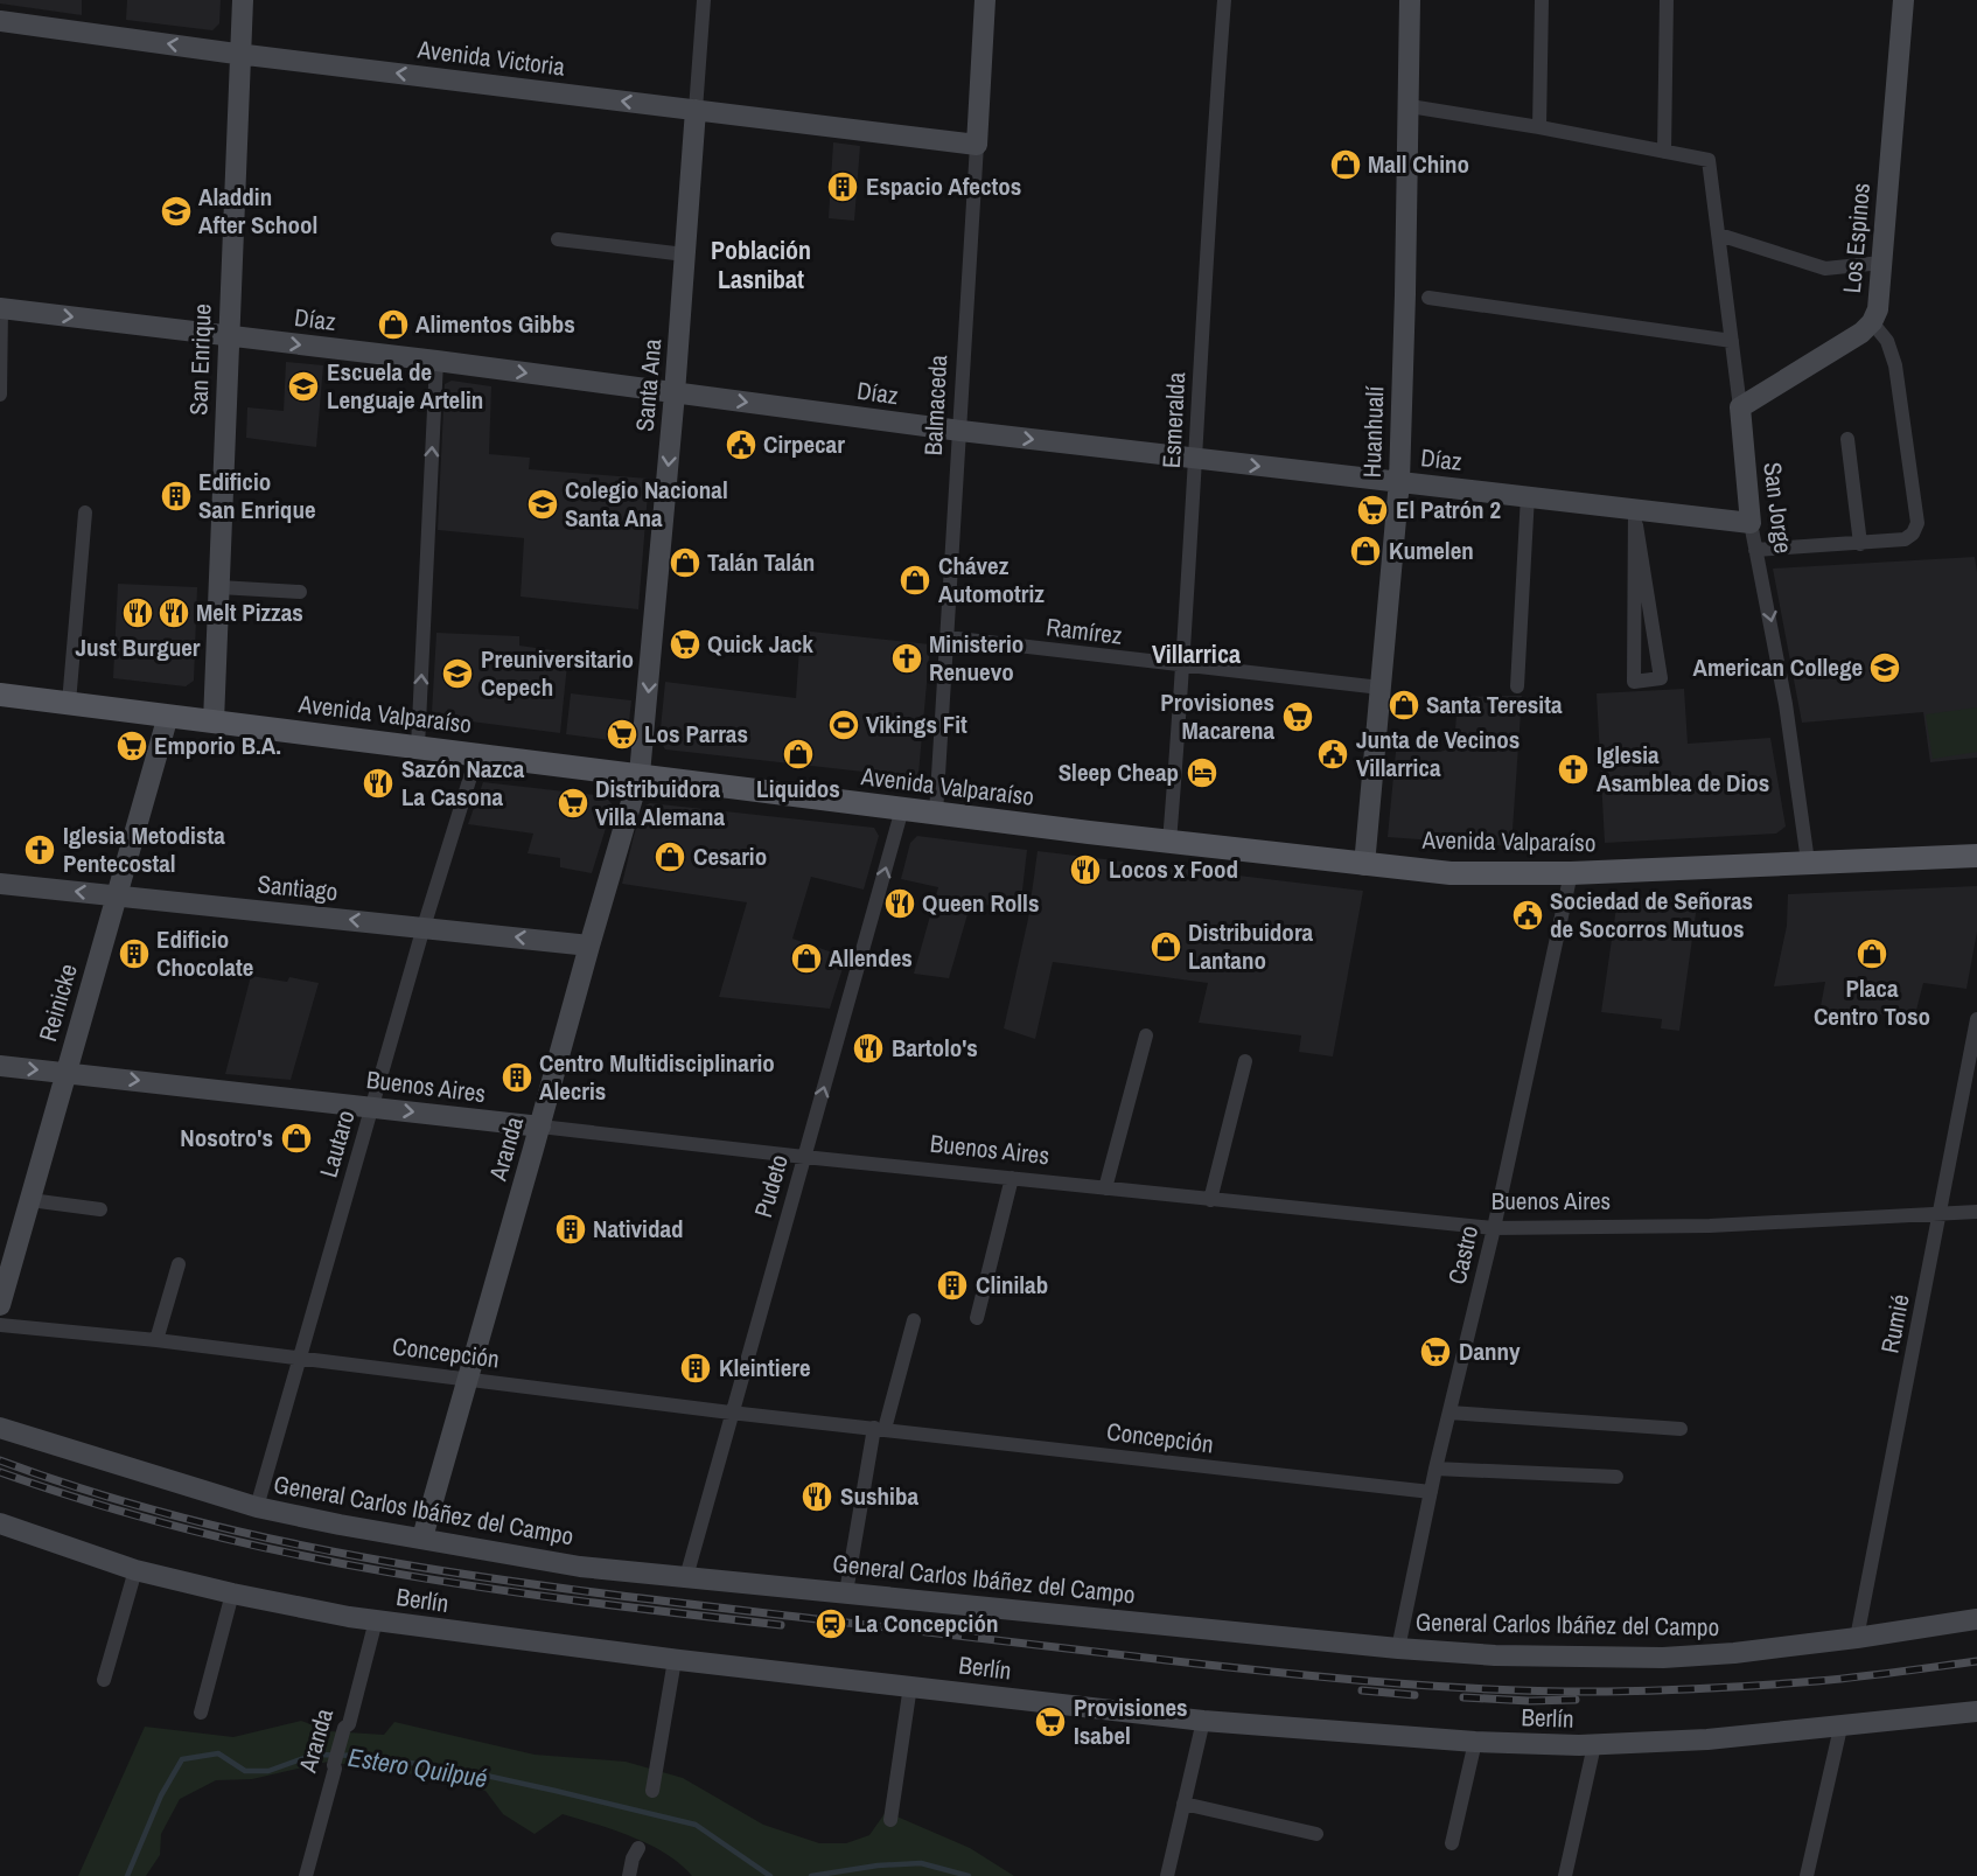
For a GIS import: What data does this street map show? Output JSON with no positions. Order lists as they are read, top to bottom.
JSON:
{
  "streets": {
    "main road": ["Avenida Valparaíso"],
    "street": [
      "Avenida Victoria",
      "Los Espinos",
      "Díaz",
      "San Enrique",
      "Santa Ana",
      "Balmaceda",
      "Esmeralda",
      "Huanhualí",
      "San Jorge",
      "Ramírez",
      "Santiago",
      "Reinicke",
      "Buenos Aires",
      "Lautaro",
      "Aranda",
      "Pudeto",
      "Castro",
      "Rumié",
      "Concepción",
      "General Carlos Ibáñez del Campo",
      "Berlín"
    ]
  },
  "crossings": [
    ["Avenida Victoria", "San Enrique"],
    ["Avenida Victoria", "Santa Ana"],
    ["Avenida Victoria", "Balmaceda"],
    ["Los Espinos", "San Jorge"],
    ["Díaz", "San Enrique"],
    ["Díaz", "Santa Ana"],
    ["Díaz", "Balmaceda"],
    ["Díaz", "Esmeralda"],
    ["Díaz", "Huanhualí"],
    ["Díaz", "San Jorge"],
    ["San Enrique", "Avenida Valparaíso"],
    ["Santa Ana", "Avenida Valparaíso"],
    ["Santa Ana", "Aranda"],
    ["Balmaceda", "Ramírez"],
    ["Balmaceda", "Avenida Valparaíso"],
    ["Esmeralda", "Ramírez"],
    ["Esmeralda", "Avenida Valparaíso"],
    ["Huanhualí", "Ramírez"],
    ["Huanhualí", "Avenida Valparaíso"],
    ["San Jorge", "Avenida Valparaíso"],
    ["Avenida Valparaíso", "Reinicke"],
    ["Avenida Valparaíso", "Lautaro"],
    ["Avenida Valparaíso", "Aranda"],
    ["Avenida Valparaíso", "Pudeto"],
    ["Avenida Valparaíso", "Castro"],
    ["Santiago", "Reinicke"],
    ["Santiago", "Lautaro"],
    ["Santiago", "Aranda"],
    ["Reinicke", "Buenos Aires"],
    ["Buenos Aires", "Lautaro"],
    ["Buenos Aires", "Aranda"],
    ["Buenos Aires", "Pudeto"],
    ["Buenos Aires", "Castro"],
    ["Buenos Aires", "Rumié"],
    ["Lautaro", "Concepción"],
    ["Lautaro", "General Carlos Ibáñez del Campo"],
    ["Aranda", "Concepción"],
    ["Aranda", "General Carlos Ibáñez del Campo"],
    ["Aranda", "Berlín"],
    ["Pudeto", "Concepción"],
    ["Pudeto", "General Carlos Ibáñez del Campo"],
    ["Castro", "Concepción"],
    ["Castro", "General Carlos Ibáñez del Campo"],
    ["Rumié", "General Carlos Ibáñez del Campo"]
  ],
  "one_way": [
    "Avenida Victoria",
    "Díaz",
    "Santa Ana",
    "San Jorge",
    "Santiago",
    "Pudeto"
  ],
  "districts": ["Población Lasnibat", "Villarrica"],
  "water": ["Estero Quilpué"],
  "places": {
    "shop": [
      "Mall Chino",
      "Alimentos Gibbs",
      "Kumelen",
      "Talán Talán",
      "Chávez Automotriz",
      "Santa Teresita",
      "Liquidos",
      "Cesario",
      "Distribuidora Lantano",
      "Placa Centro Toso",
      "Allendes",
      "Nosotro's"
    ],
    "building": [
      "Espacio Afectos",
      "Edificio San Enrique",
      "Edificio Chocolate",
      "Centro Multidisciplinario Alecris",
      "Natividad",
      "Clinilab",
      "Kleintiere"
    ],
    "school or university": [
      "Aladdin After School",
      "Escuela de Lenguaje Artelin",
      "Colegio Nacional Santa Ana",
      "American College",
      "Preuniversitario Cepech"
    ],
    "public building": ["Cirpecar", "Junta de Vecinos Villarrica", "Sociedad de Señoras de Socorros Mutuos"],
    "supermarket": [
      "El Patrón 2",
      "Quick Jack",
      "Provisiones Macarena",
      "Los Parras",
      "Emporio B.A.",
      "Distribuidora Villa Alemana",
      "Danny",
      "Provisiones Isabel"
    ],
    "restaurant": [
      "Just Burguer",
      "Melt Pizzas",
      "Sazón Nazca La Casona",
      "Locos x Food",
      "Queen Rolls",
      "Bartolo's",
      "Sushiba"
    ],
    "church": ["Ministerio Renuevo", "Iglesia Asamblea de Dios", "Iglesia Metodista Pentecostal"],
    "sports": ["Vikings Fit"],
    "hotel": ["Sleep Cheap"],
    "station": ["La Concepción"]
  }
}
